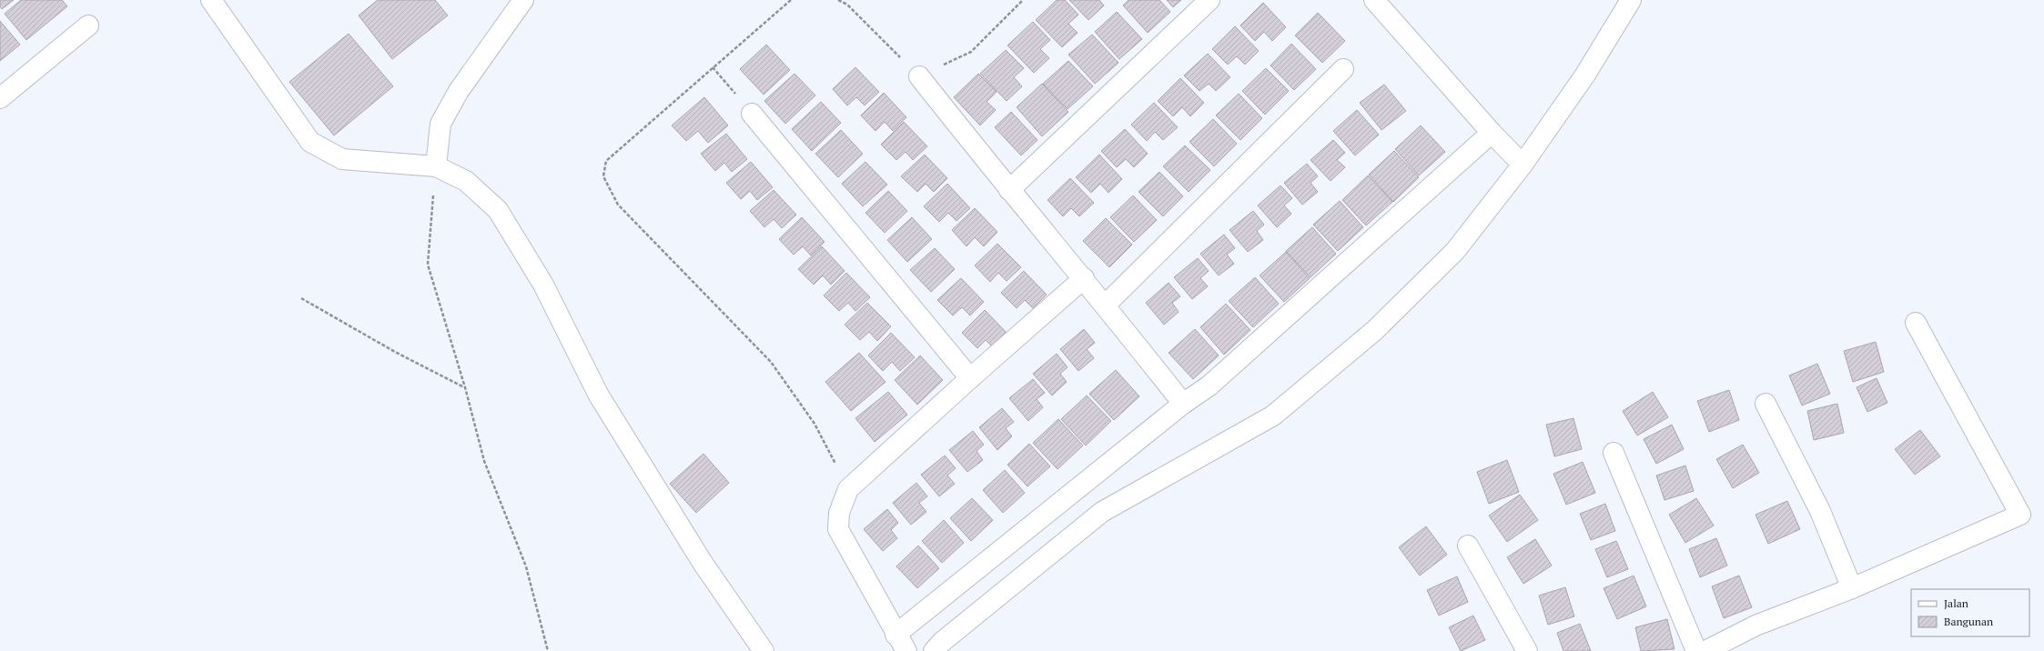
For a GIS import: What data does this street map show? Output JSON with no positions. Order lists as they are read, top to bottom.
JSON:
{
  "legend": ["Jalan", "Bangunan"]
}
